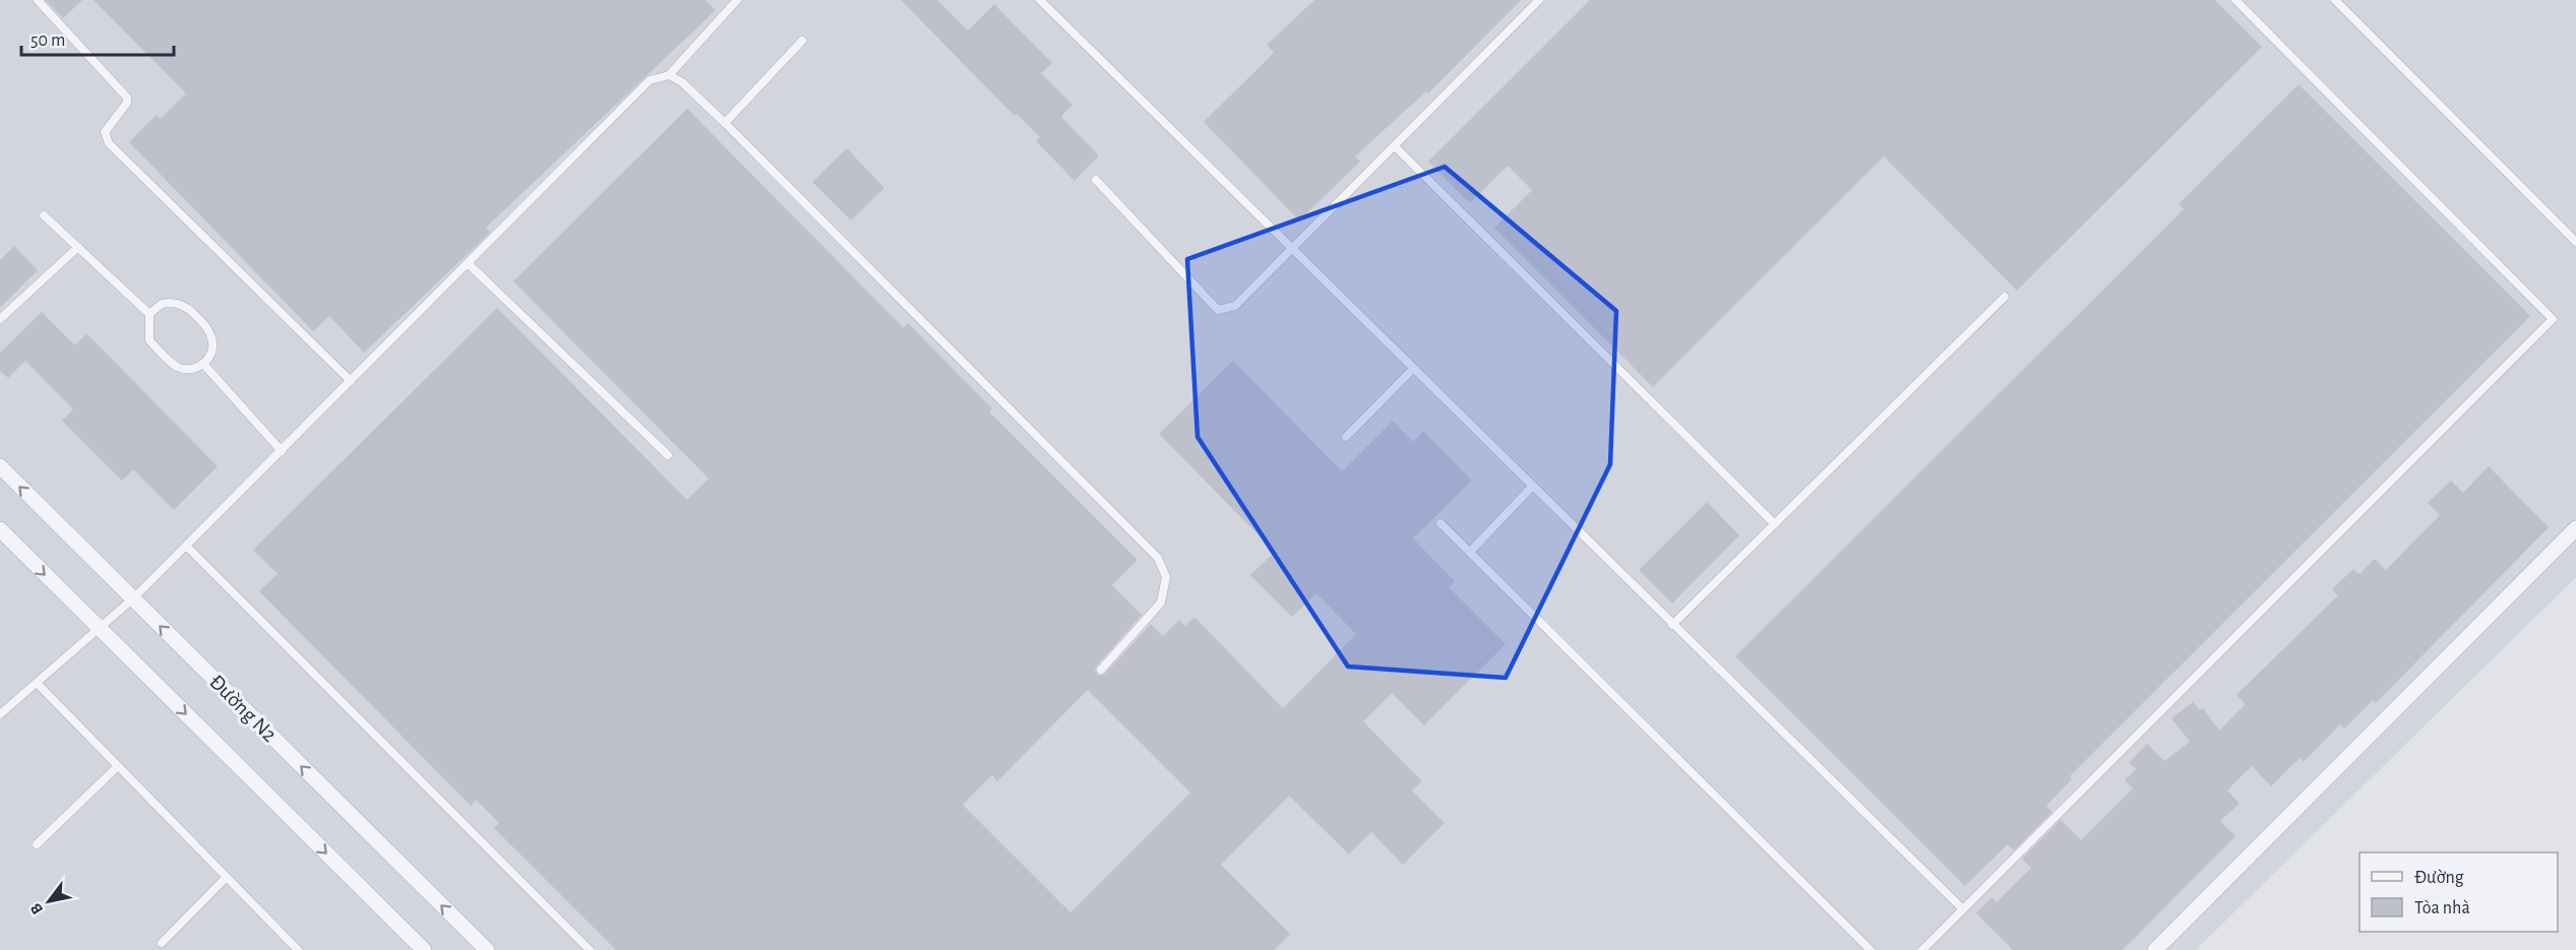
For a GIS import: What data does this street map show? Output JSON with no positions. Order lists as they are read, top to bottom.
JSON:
{
  "streets": {
    "street": ["Đường N2"]
  },
  "legend": ["Đường", "Tòa nhà"],
  "scale_bar": "50 m",
  "north": "bottom left"
}
